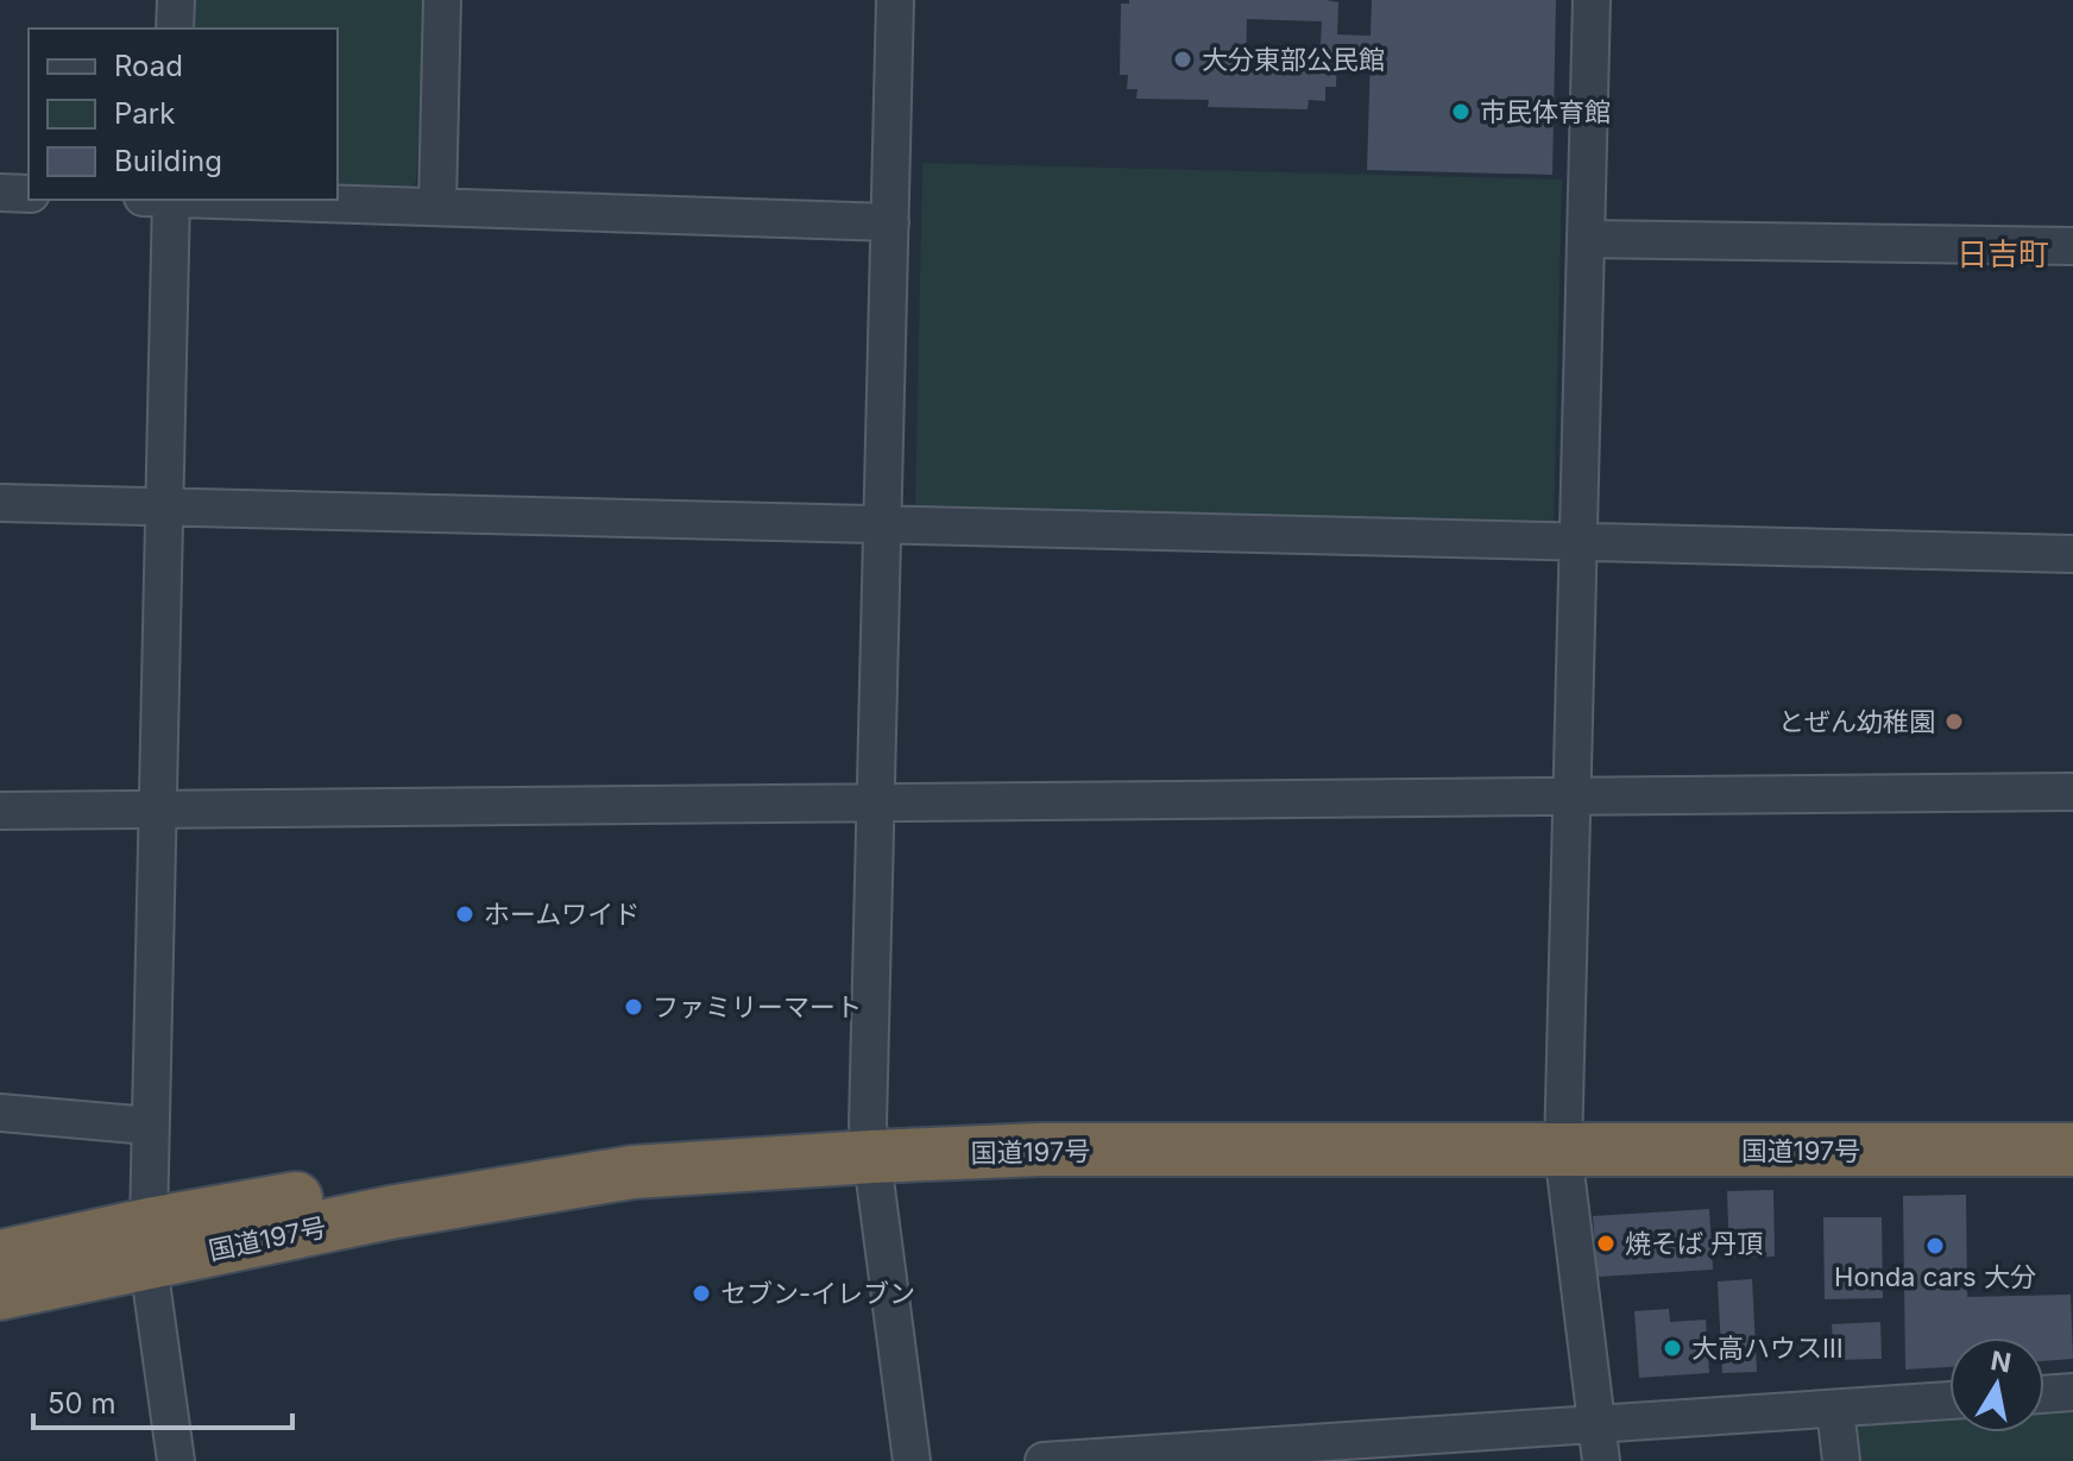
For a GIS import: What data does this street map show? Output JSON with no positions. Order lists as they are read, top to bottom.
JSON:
{
  "streets": {
    "highway": ["国道197号"]
  },
  "districts": ["日吉町"],
  "places": [
    "大分東部公民館",
    "市民体育館",
    "とぜん幼稚園",
    "ホームワイド",
    "ファミリーマート",
    "焼そば 丹頂",
    "Honda cars 大分",
    "セブン-イレブン",
    "大高ハウスⅢ"
  ],
  "legend": ["Road", "Park", "Building"],
  "scale_bar": "50 m",
  "north": "top"
}
